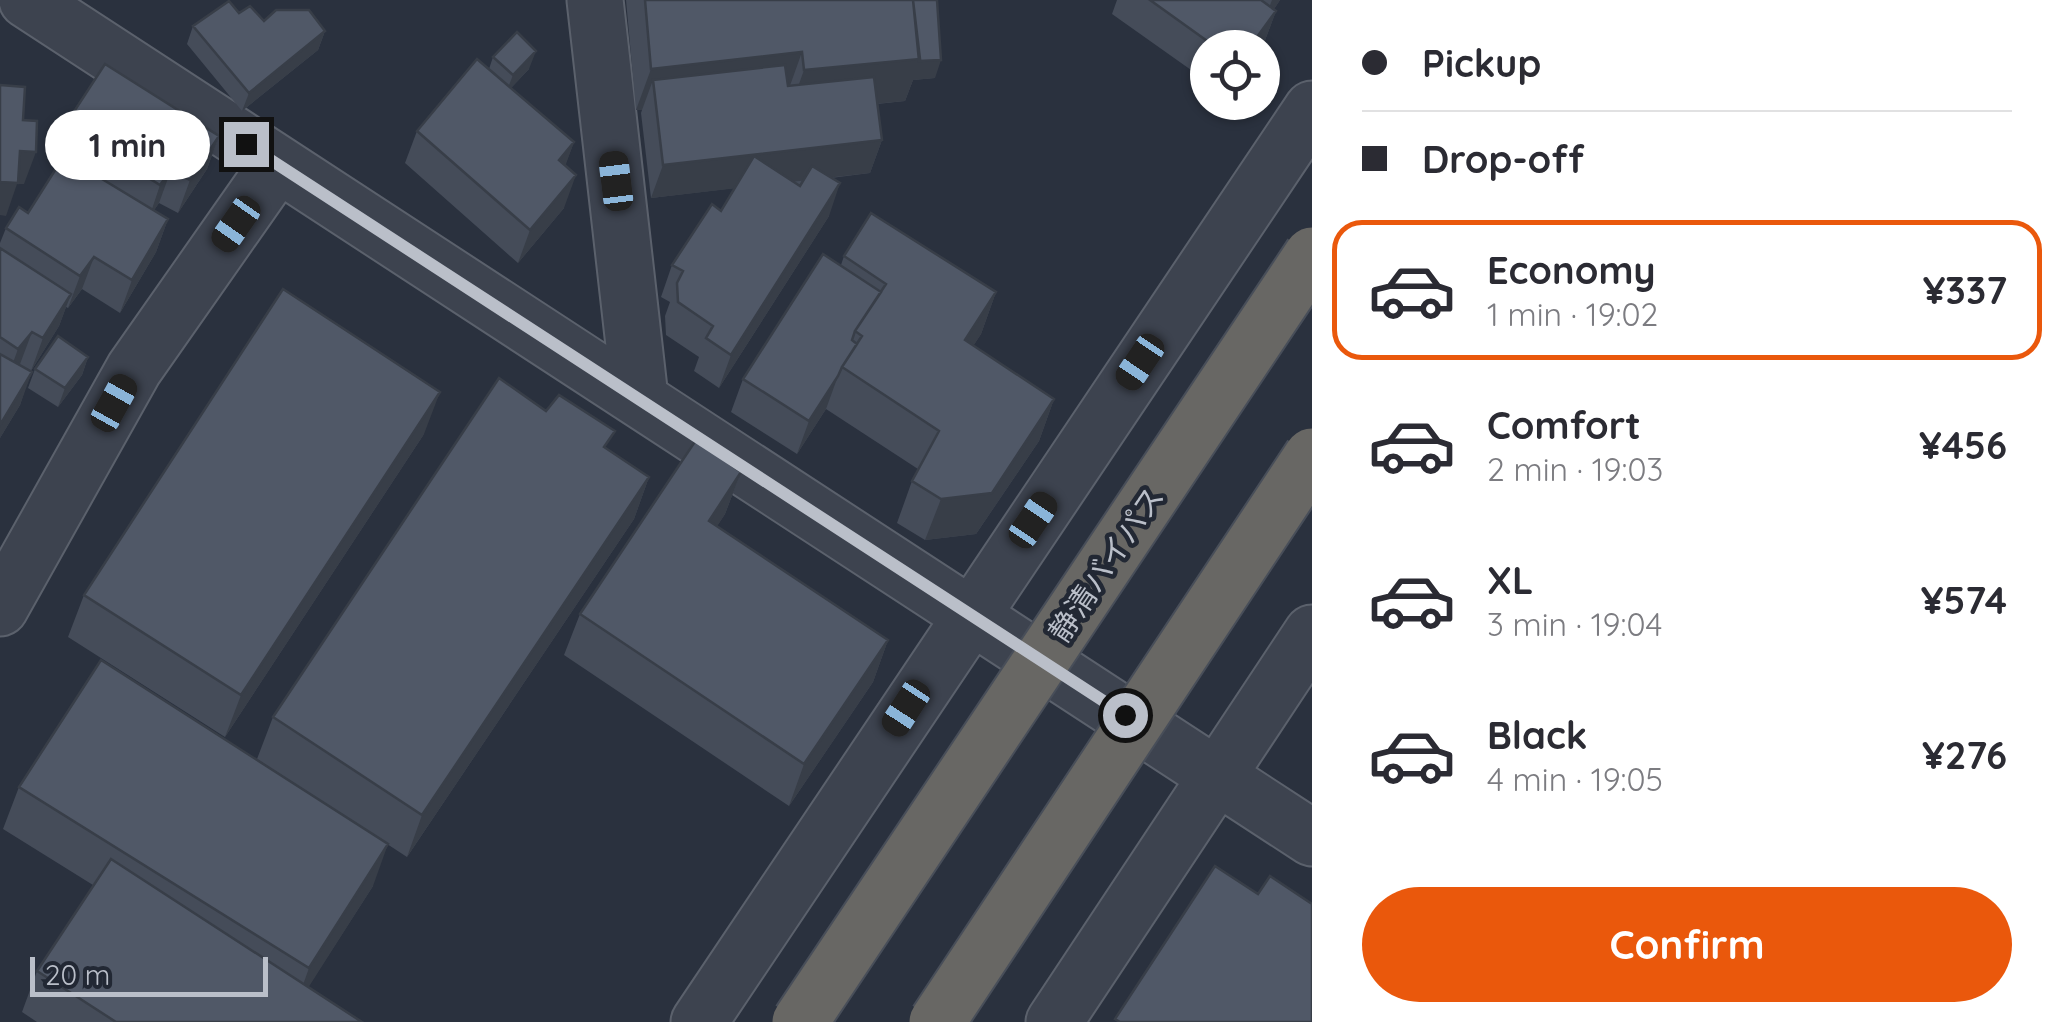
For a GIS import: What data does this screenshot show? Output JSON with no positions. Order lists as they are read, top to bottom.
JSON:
{
  "streets": {
    "highway": ["静清バイパス"]
  },
  "scale_bar": "20 m",
  "page": {
    "banner": ["Pickup", "Drop-off"],
    "bubble": "1 min",
    "list": [
      {
        "name": "Economy",
        "note": "1 min · 19:02",
        "value": "¥337"
      },
      {
        "name": "Comfort",
        "note": "2 min · 19:03",
        "value": "¥456"
      },
      {
        "name": "XL",
        "note": "3 min · 19:04",
        "value": "¥574"
      },
      {
        "name": "Black",
        "note": "4 min · 19:05",
        "value": "¥276"
      }
    ],
    "buttons": "Confirm",
    "scale": "20 m"
  }
}
